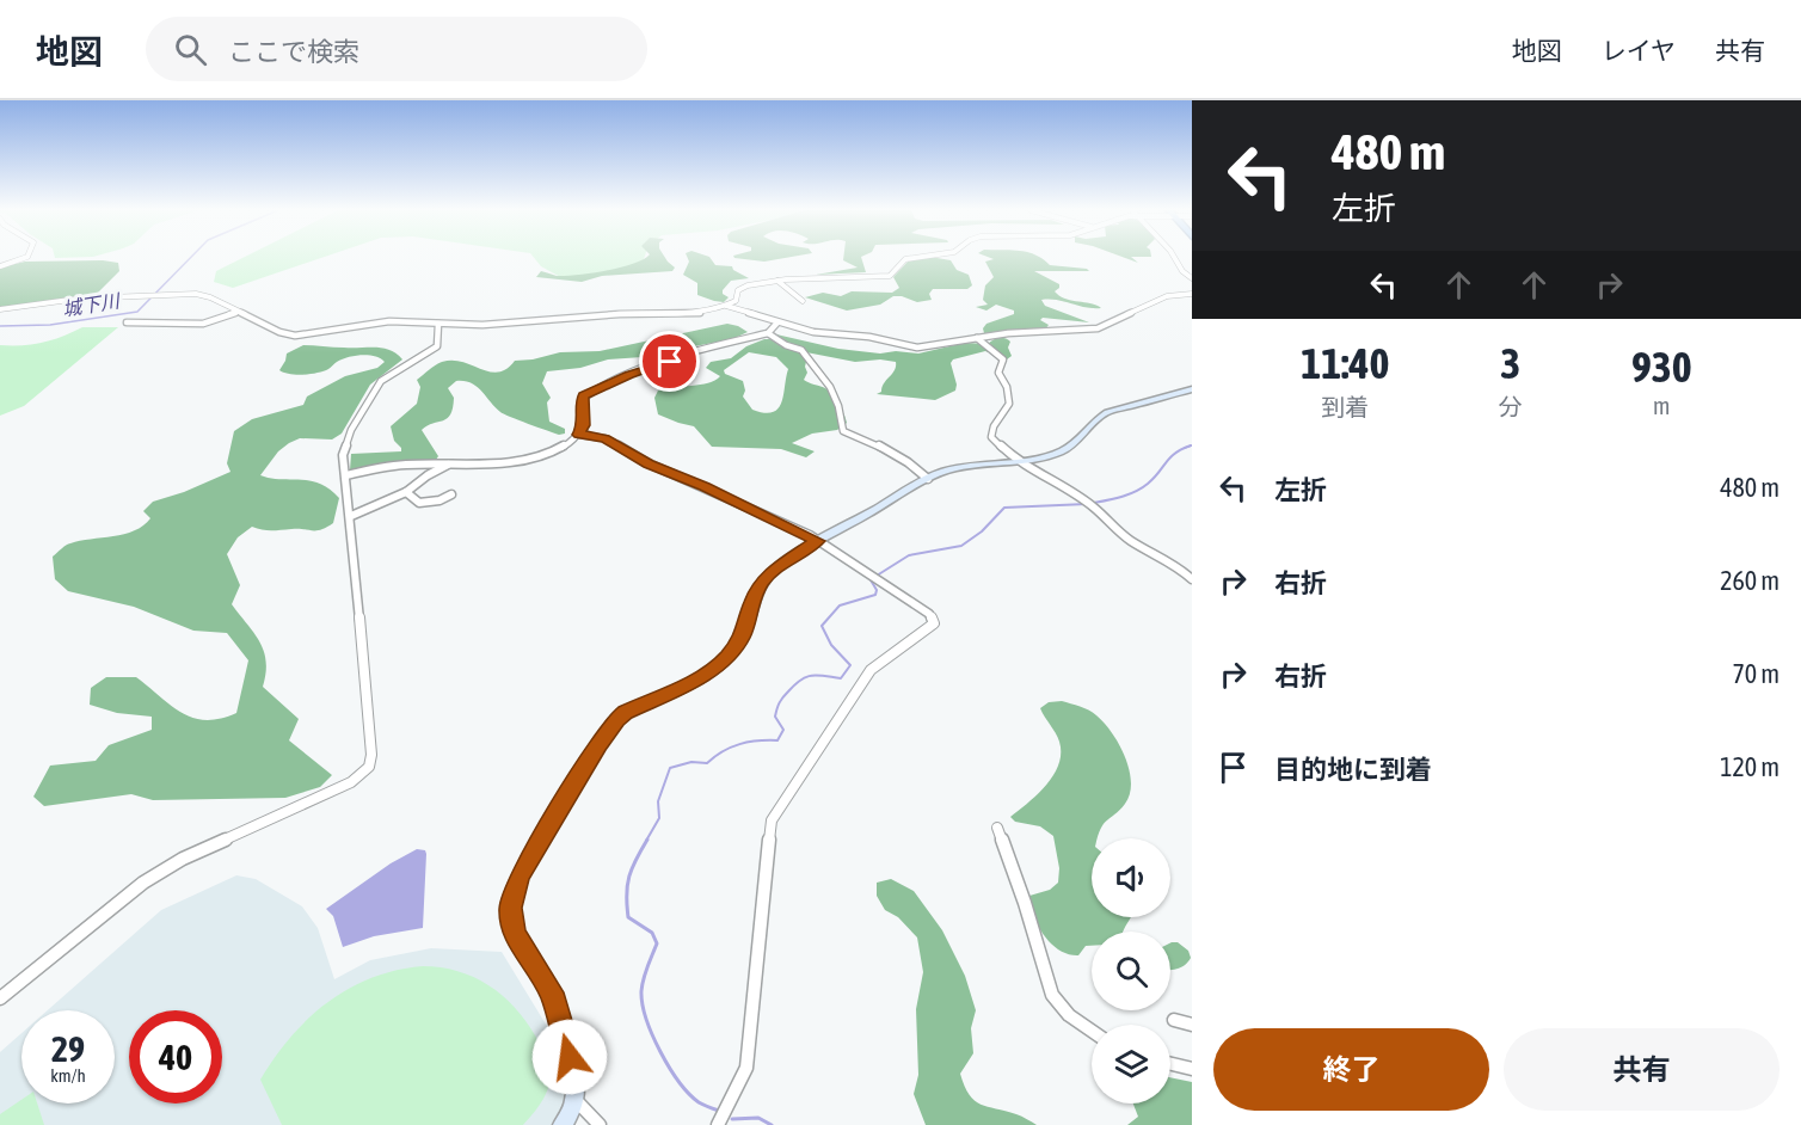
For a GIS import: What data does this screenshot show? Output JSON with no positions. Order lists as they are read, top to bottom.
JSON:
{
  "water": ["城下川"],
  "page": {
    "header": "地図",
    "search": "ここで検索",
    "nav": ["地図", "レイヤ", "共有"],
    "turn": ["480 m", "左折"],
    "eta": [
      "11:40",
      "到着",
      "3",
      "分",
      "930",
      "m"
    ],
    "list": [
      {
        "name": "左折",
        "value": "480 m"
      },
      {
        "name": "右折",
        "value": "260 m"
      },
      {
        "name": "右折",
        "value": "70 m"
      },
      {
        "name": "目的地に到着",
        "value": "120 m"
      }
    ],
    "speed": "29 km/h",
    "limit": "40",
    "buttons": ["終了", "共有"]
  }
}
